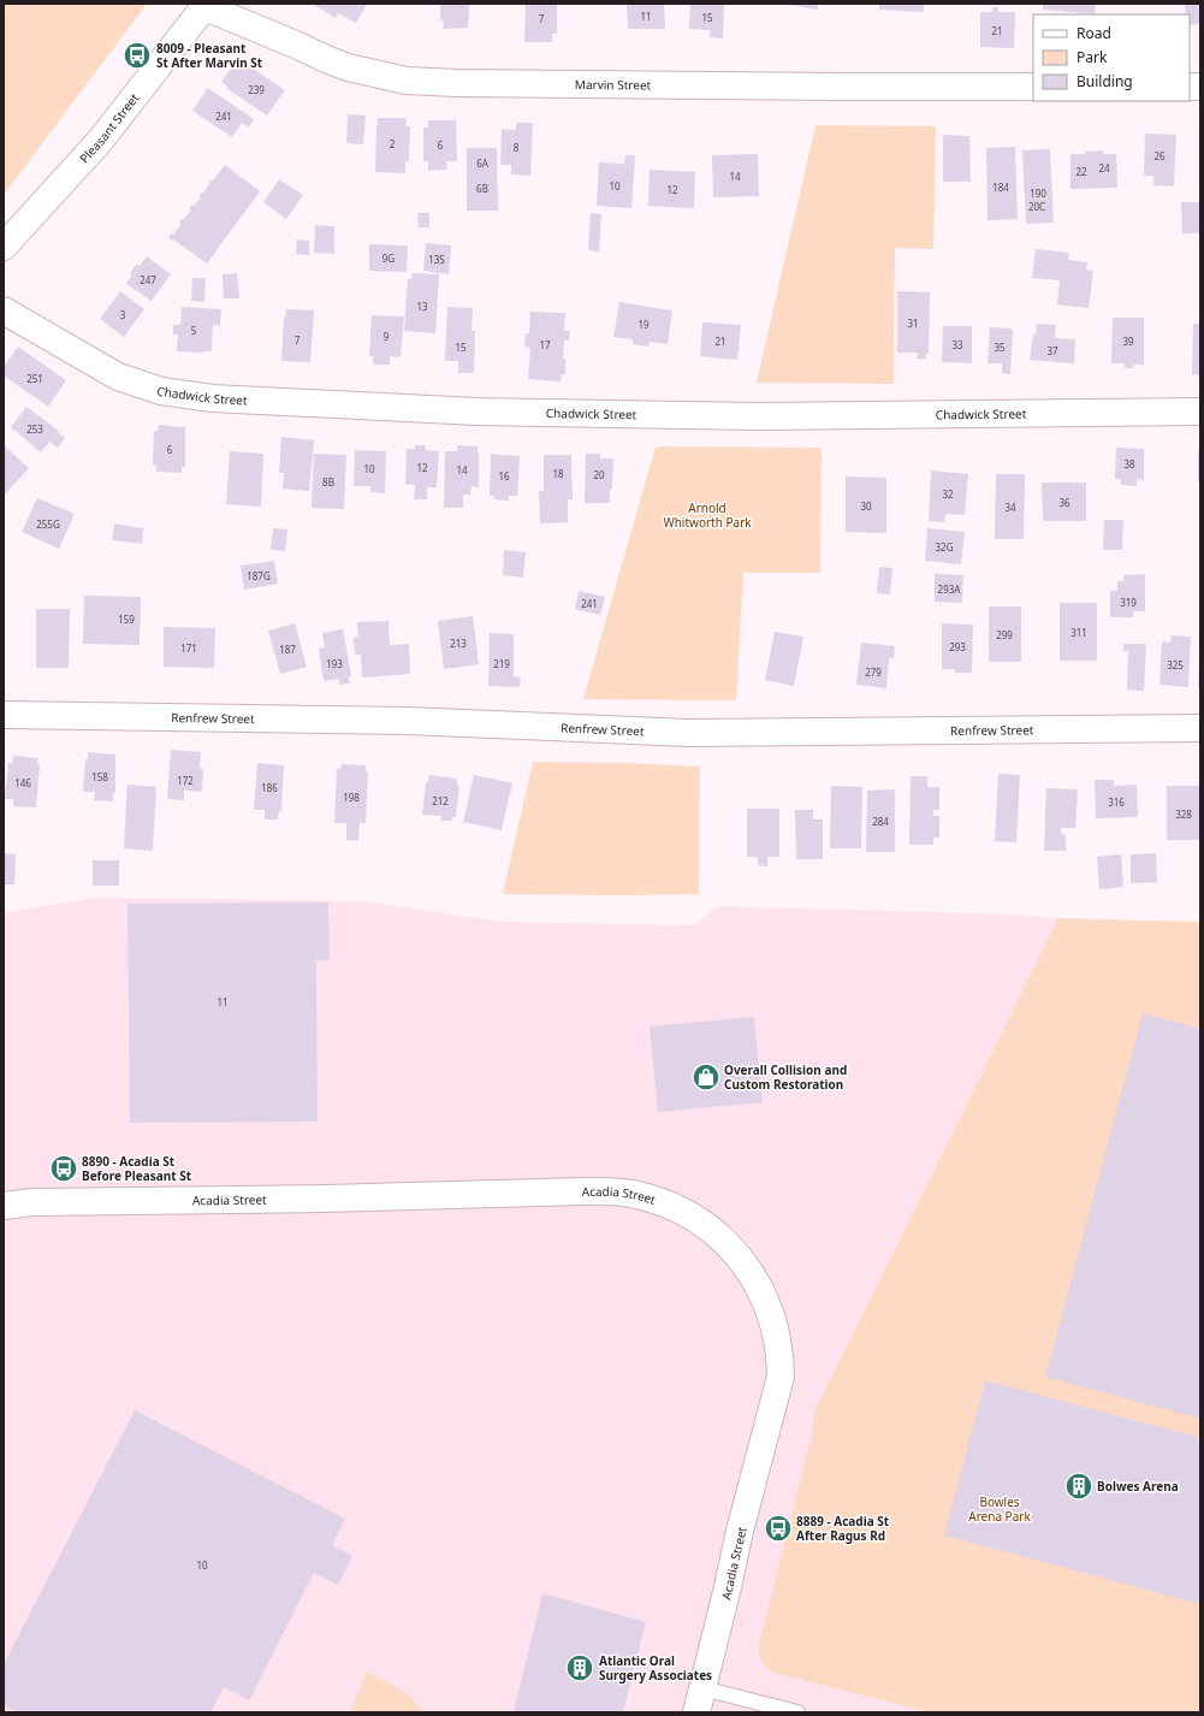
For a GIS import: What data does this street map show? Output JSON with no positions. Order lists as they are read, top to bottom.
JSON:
{
  "streets": {
    "street": [
      "Marvin Street",
      "Pleasant Street",
      "Chadwick Street",
      "Renfrew Street",
      "Acadia Street"
    ]
  },
  "crossings": [
    ["Marvin Street", "Pleasant Street"]
  ],
  "parks": ["Arnold Whitworth Park", "Bowles Arena Park"],
  "places": {
    "bus stop": ["8009 - Pleasant St After Marvin St", "8890 - Acadia St Before Pleasant St", "8889 - Acadia St After Ragus Rd"],
    "shop": ["Overall Collision and Custom Restoration"],
    "building": ["Bolwes Arena", "Atlantic Oral Surgery Associates"]
  },
  "house_numbers": [
    "11",
    "15",
    "7",
    "21",
    "239",
    "241",
    "2",
    "6",
    "8",
    "26",
    "6A",
    "24",
    "22",
    "14",
    "10",
    "184",
    "6B",
    "12",
    "190",
    "20C",
    "9G",
    "13S",
    "247",
    "13",
    "3",
    "31",
    "19",
    "5",
    "9",
    "7",
    "21",
    "39",
    "17",
    "33",
    "15",
    "35",
    "37",
    "251",
    "253",
    "6",
    "38",
    "12",
    "10",
    "14",
    "18",
    "20",
    "16",
    "8B",
    "32",
    "36",
    "30",
    "34",
    "255G",
    "32G",
    "187G",
    "293A",
    "319",
    "241",
    "159",
    "311",
    "299",
    "213",
    "293",
    "171",
    "187",
    "193",
    "219",
    "325",
    "279",
    "158",
    "172",
    "146",
    "186",
    "198",
    "212",
    "316",
    "328",
    "284",
    "11",
    "10"
  ],
  "legend": ["Road", "Park", "Building"]
}
